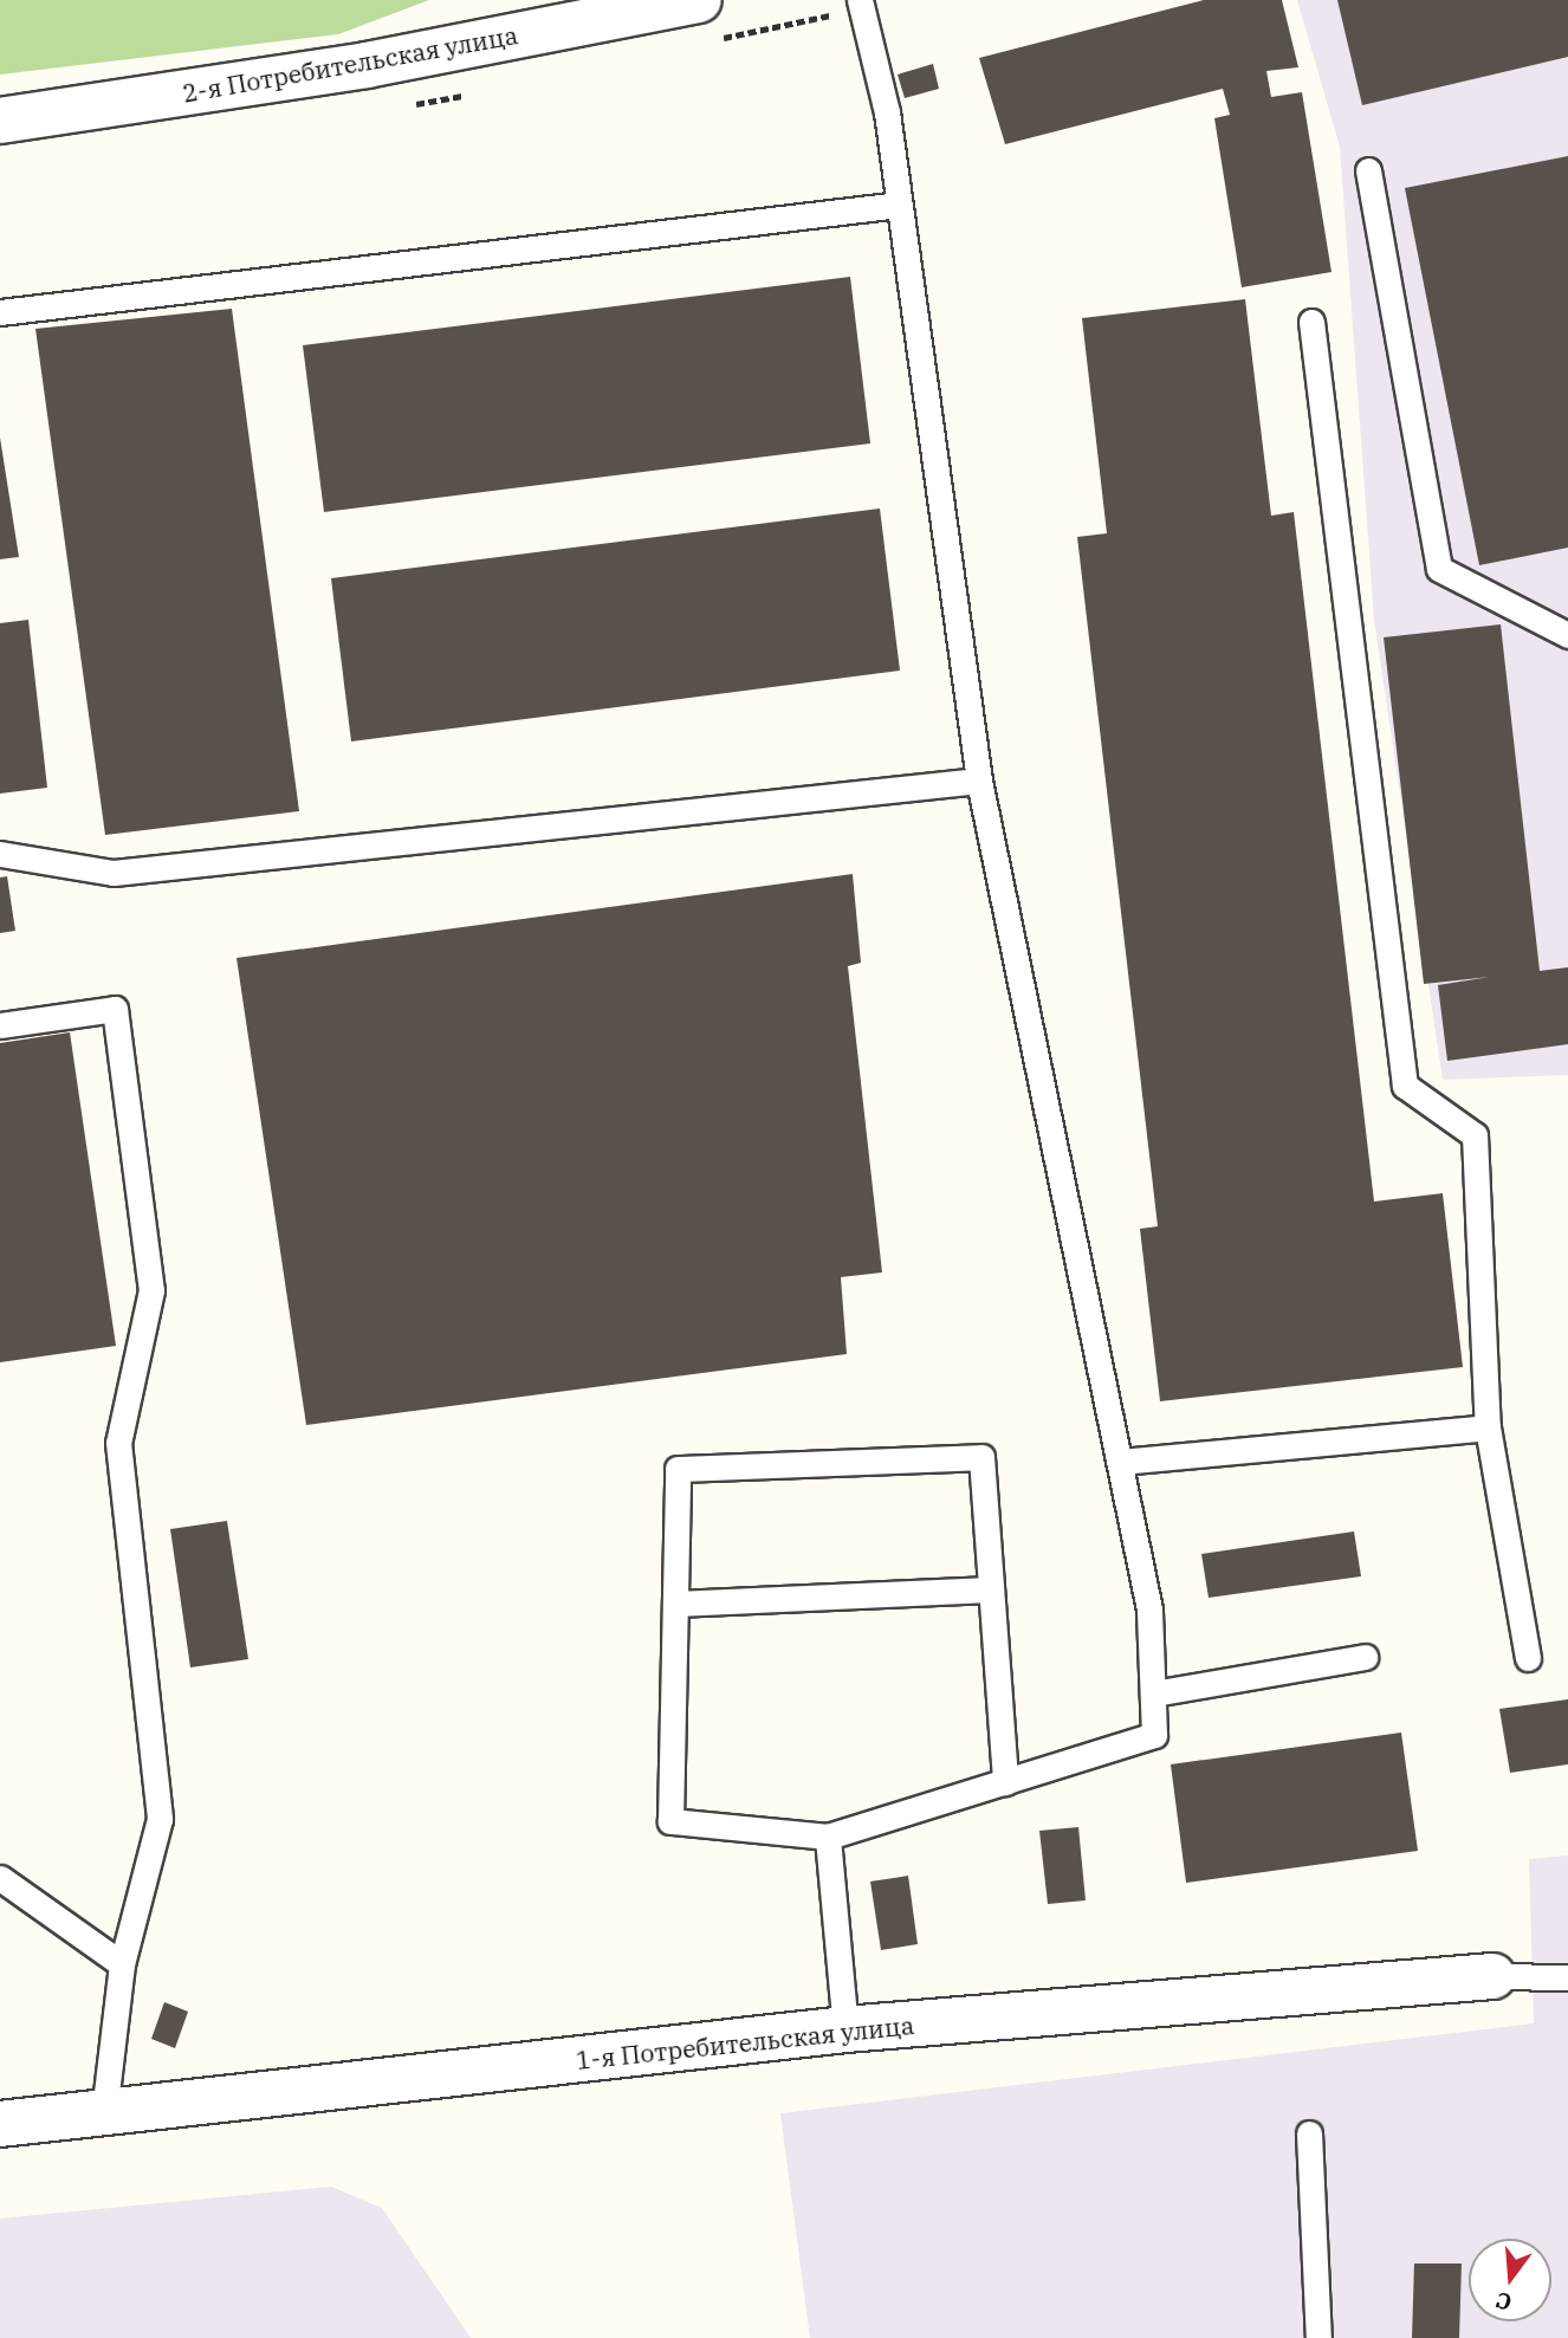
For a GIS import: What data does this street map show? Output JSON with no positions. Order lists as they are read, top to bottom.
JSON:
{
  "streets": {
    "street": ["2-я Потребительская улица", "1-я Потребительская улица"]
  },
  "north": "bottom"
}
